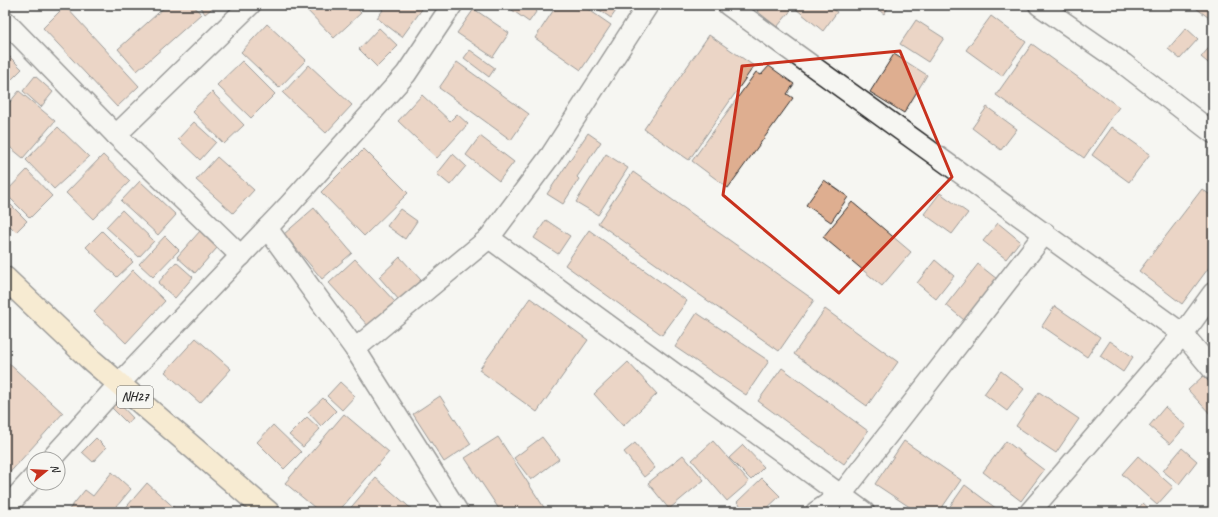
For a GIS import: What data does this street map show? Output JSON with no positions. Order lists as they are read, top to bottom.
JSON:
{
  "streets": {
    "highway": ["NH27"]
  },
  "north": "right"
}
